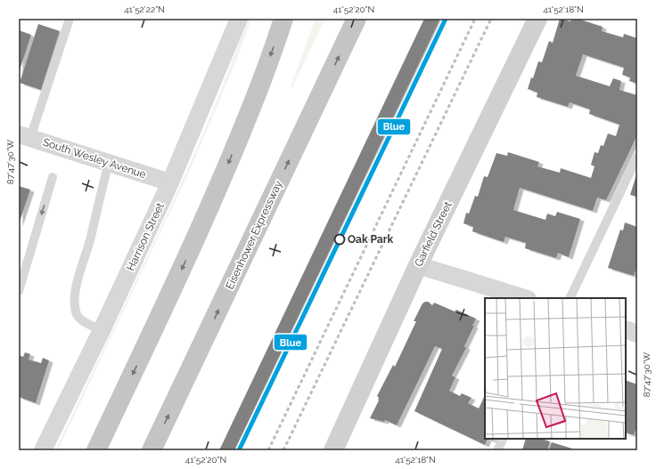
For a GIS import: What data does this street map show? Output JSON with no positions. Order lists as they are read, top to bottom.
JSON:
{
  "streets": {
    "highway": ["Eisenhower Expressway"],
    "street": ["South Wesley Avenue", "Garfield Street", "Harrison Street"]
  },
  "crossings": [
    ["South Wesley Avenue", "Harrison Street"]
  ],
  "places": ["Oak Park"],
  "lines": ["transit line Blue"],
  "coordinates": [
    "41°52'22\"N",
    "41°52'20\"N",
    "41°52'18\"N",
    "87°47'30\"W"
  ]
}
